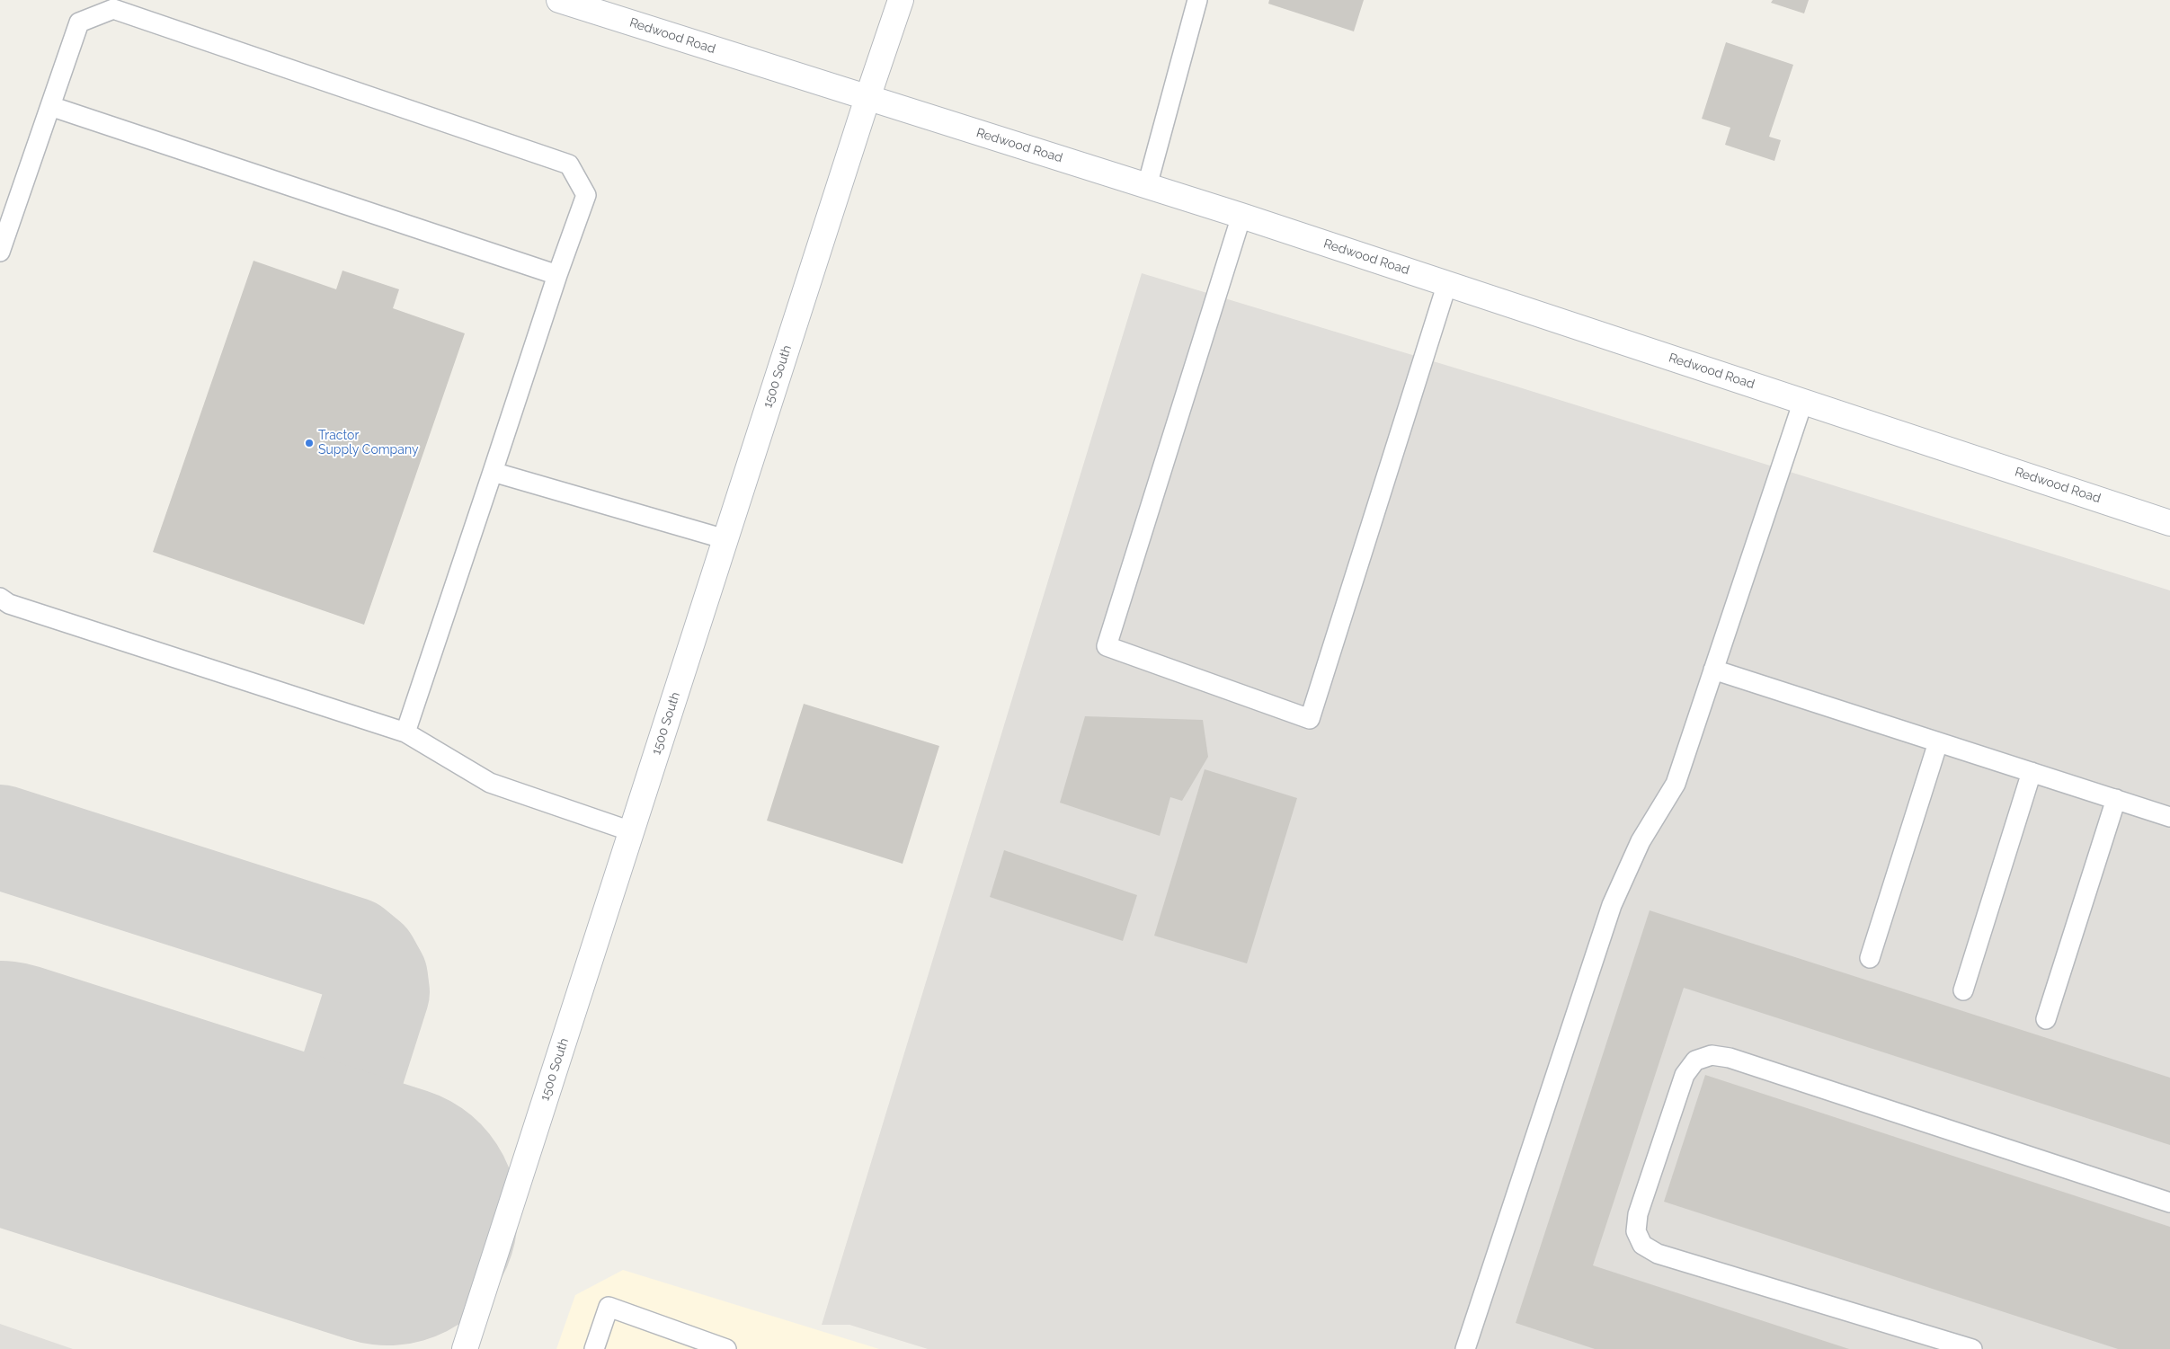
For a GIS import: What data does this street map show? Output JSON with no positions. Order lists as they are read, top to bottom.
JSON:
{
  "streets": {
    "main road": ["Redwood Road", "1500 South"]
  },
  "crossings": [
    ["Redwood Road", "1500 South"]
  ],
  "places": ["Tractor Supply Company"]
}
